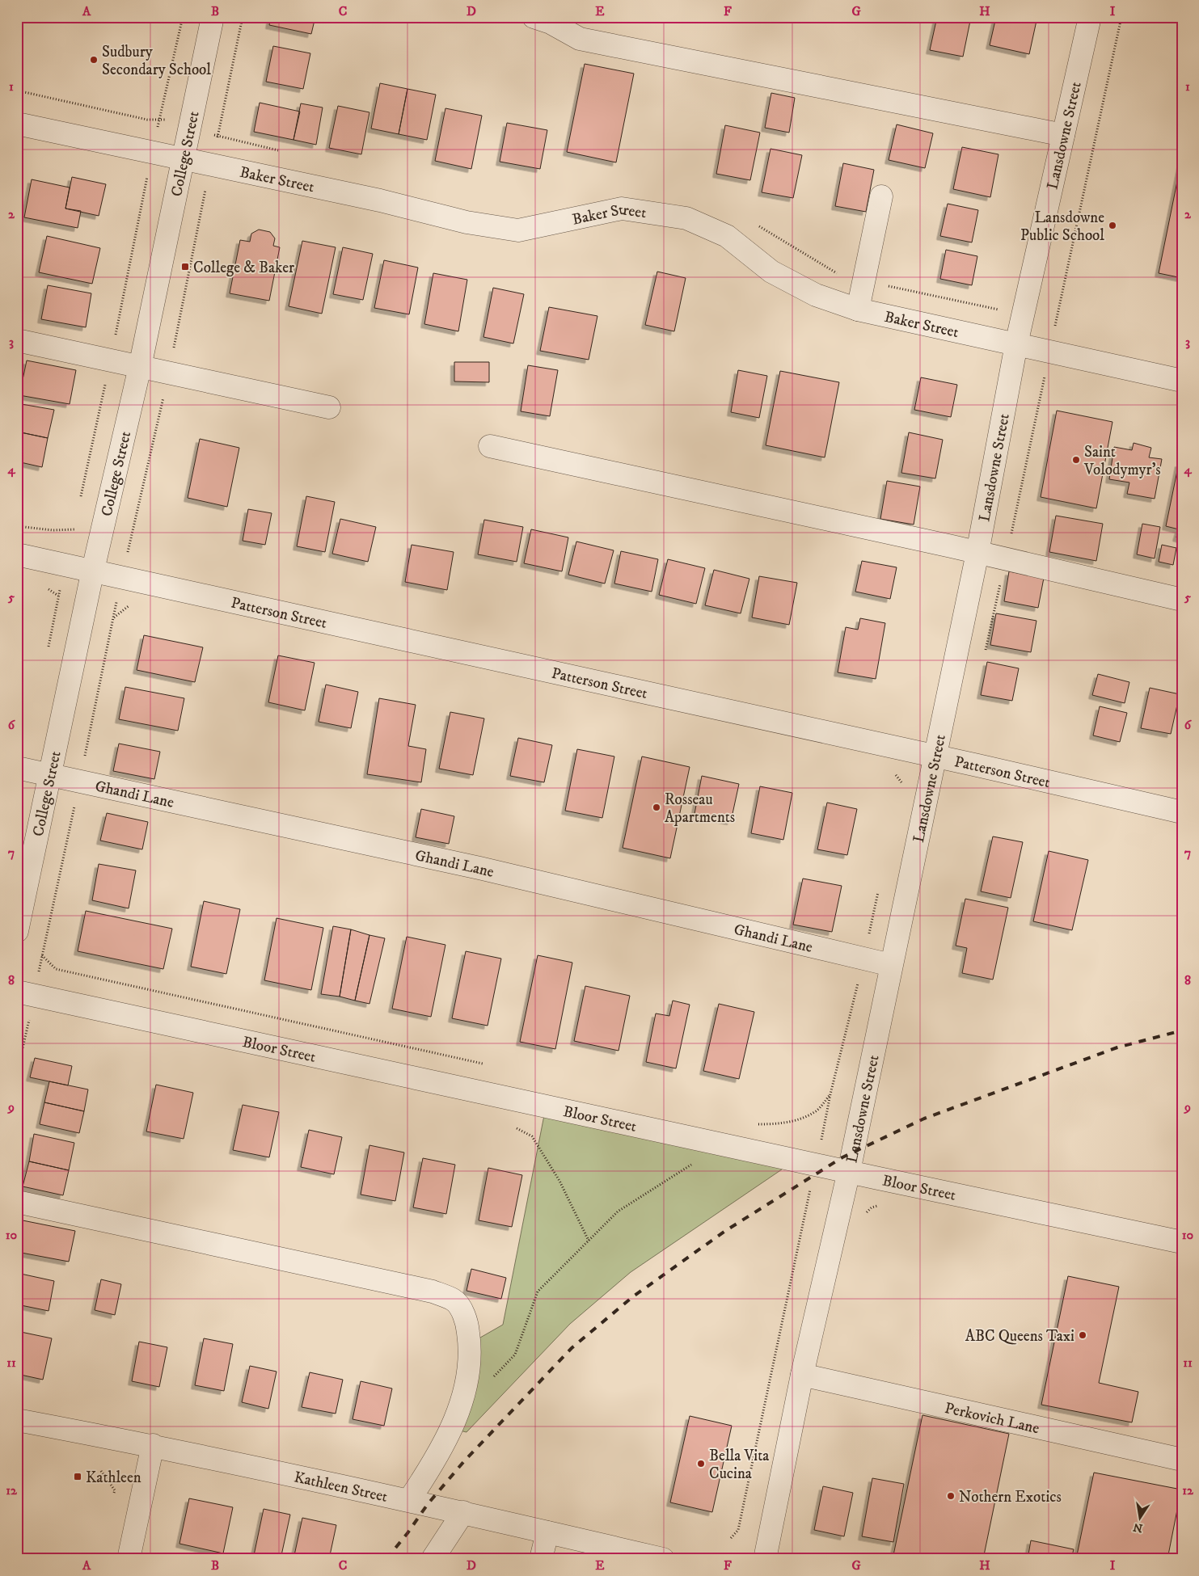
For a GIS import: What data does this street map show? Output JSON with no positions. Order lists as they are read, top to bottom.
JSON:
{
  "streets": {
    "street": [
      "Lansdowne Street",
      "College Street",
      "Baker Street",
      "Patterson Street",
      "Ghandi Lane",
      "Bloor Street",
      "Perkovich Lane",
      "Kathleen Street"
    ]
  },
  "crossings": [
    ["Lansdowne Street", "Baker Street"],
    ["Lansdowne Street", "Patterson Street"],
    ["Lansdowne Street", "Ghandi Lane"],
    ["Lansdowne Street", "Bloor Street"],
    ["Lansdowne Street", "Perkovich Lane"],
    ["College Street", "Baker Street"],
    ["College Street", "Patterson Street"],
    ["College Street", "Ghandi Lane"]
  ],
  "places": {
    "other": [
      "Sudbury Secondary School",
      "Lansdowne Public School",
      "Saint Volodymyr's",
      "Rosseau Apartments",
      "ABC Queens Taxi",
      "Bella Vita Cucina",
      "Nothern Exotics"
    ],
    "transit": ["College & Baker", "Kathleen"]
  },
  "north": "bottom",
  "grid": {
    "columns": [
      "A",
      "B",
      "C",
      "D",
      "E",
      "F",
      "G",
      "H",
      "I"
    ],
    "rows": [
      "1",
      "2",
      "3",
      "4",
      "5",
      "6",
      "7",
      "8",
      "9",
      "10",
      "11",
      "12"
    ]
  }
}
